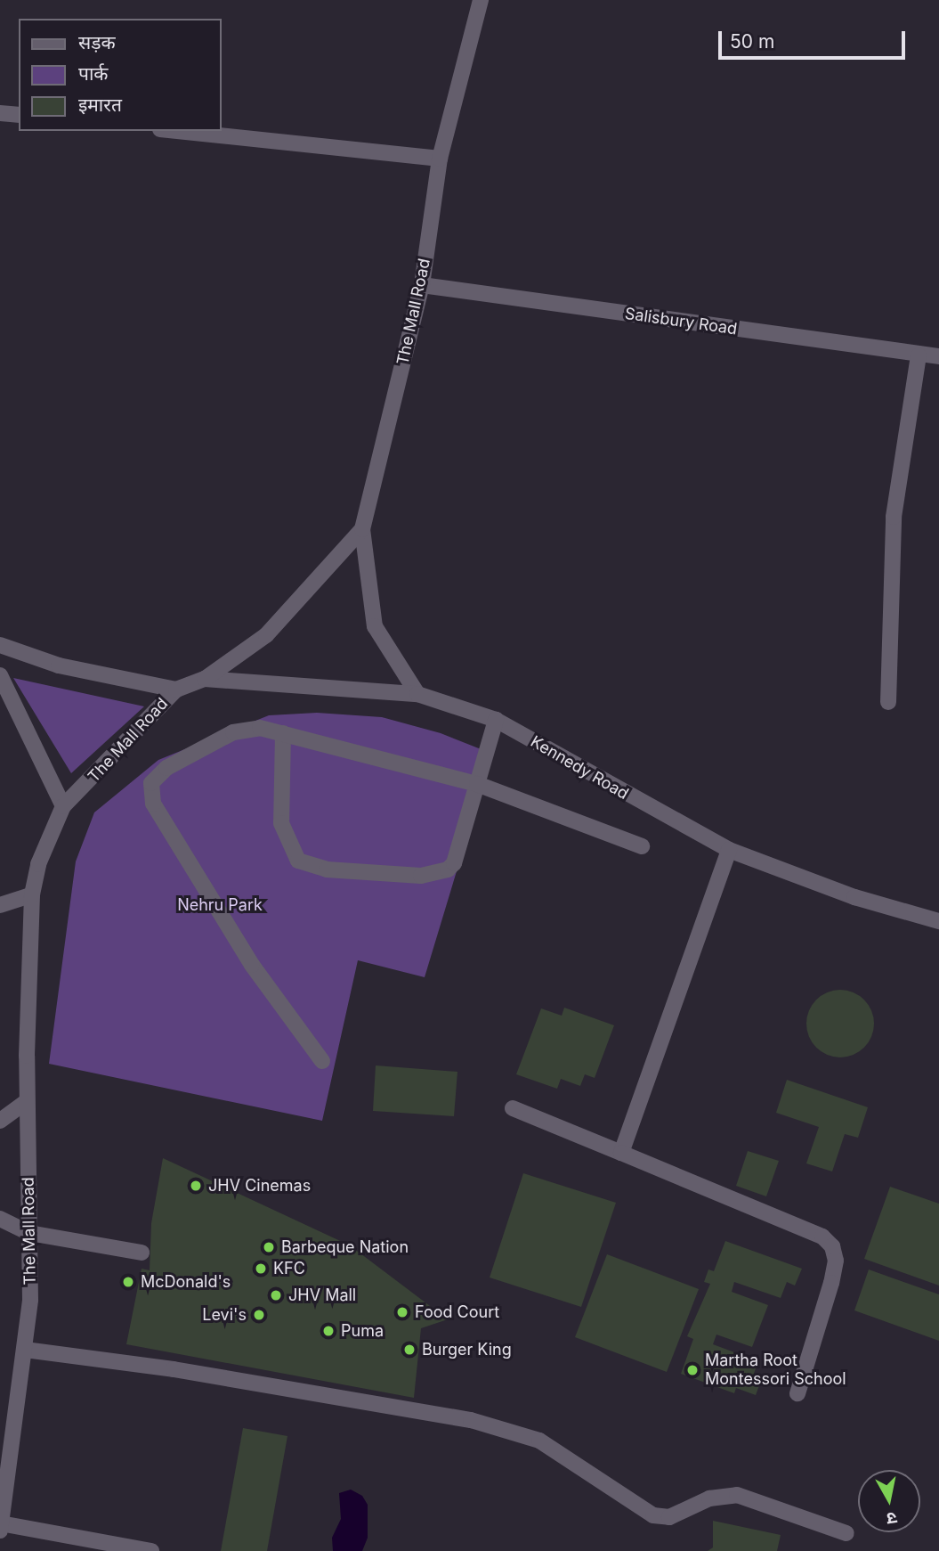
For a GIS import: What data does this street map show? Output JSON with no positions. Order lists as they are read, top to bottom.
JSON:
{
  "streets": {
    "street": ["The Mall Road", "Salisbury Road", "Kennedy Road"]
  },
  "crossings": [
    ["The Mall Road", "Salisbury Road"],
    ["The Mall Road", "Kennedy Road"]
  ],
  "parks": ["Nehru Park"],
  "places": [
    "JHV Cinemas",
    "Barbeque Nation",
    "KFC",
    "McDonald's",
    "JHV Mall",
    "Food Court",
    "Levi's",
    "Puma",
    "Burger King",
    "Martha Root Montessori School"
  ],
  "legend": ["सड़क", "पार्क", "इमारत"],
  "scale_bar": "50 m",
  "north": "bottom"
}
